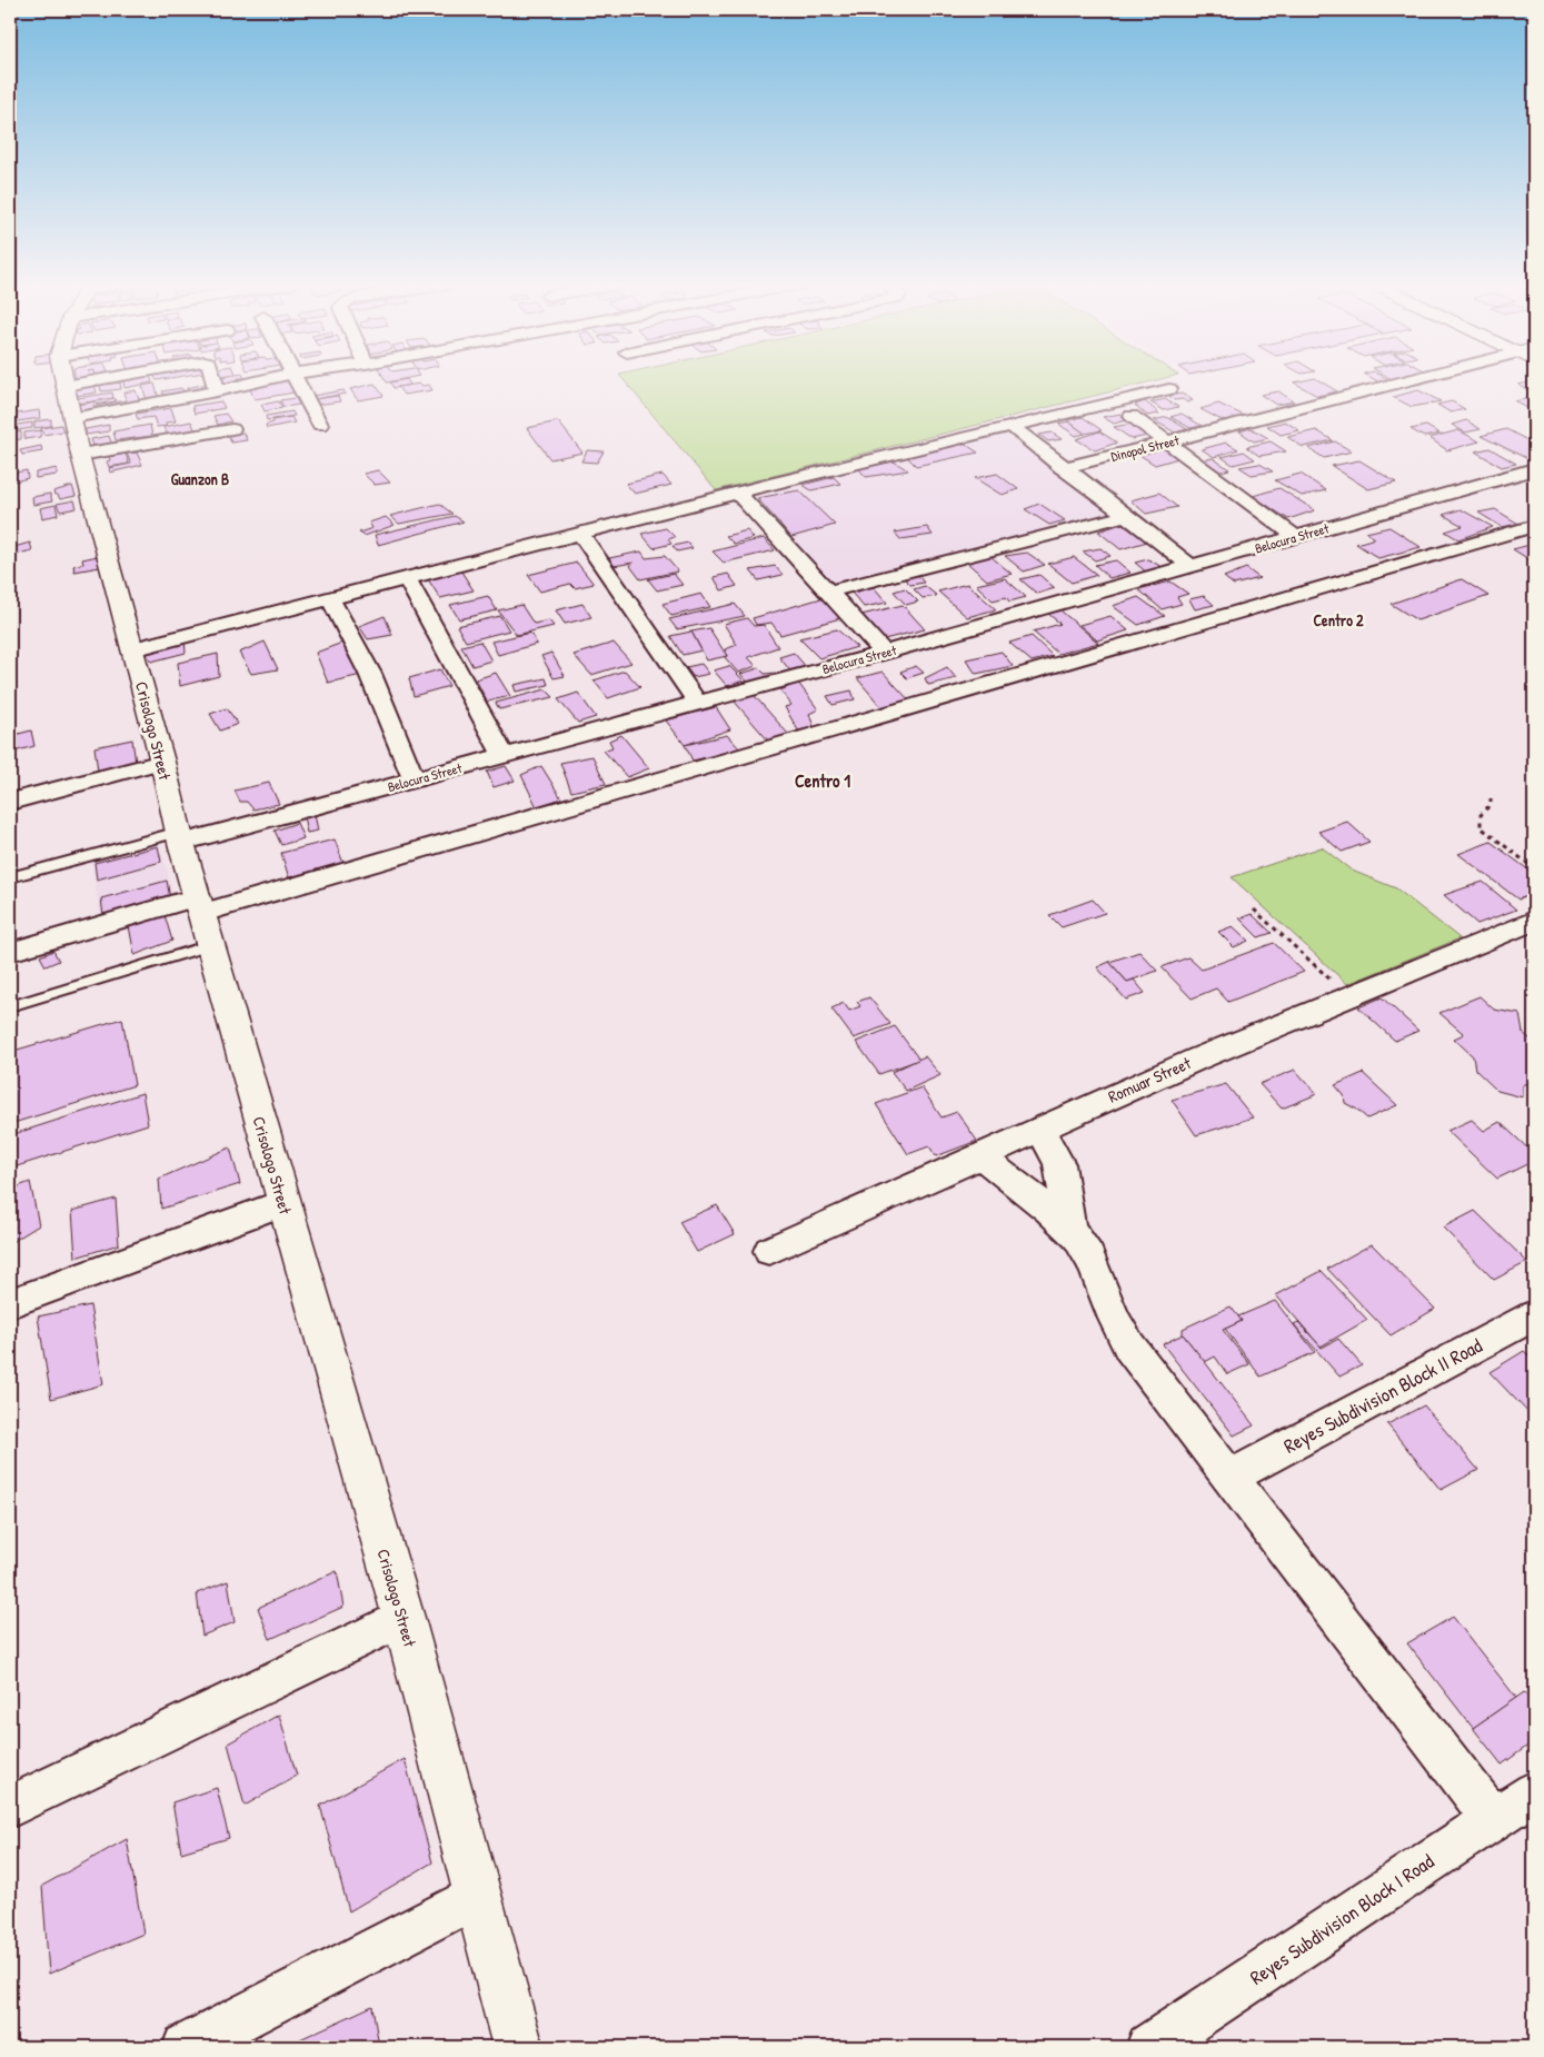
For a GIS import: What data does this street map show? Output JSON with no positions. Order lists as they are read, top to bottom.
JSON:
{
  "streets": {
    "main road": ["Crisologo Street"],
    "street": [
      "Dinopol Street",
      "Belocura Street",
      "Romuar Street",
      "Reyes Subdivision Block II Road",
      "Reyes Subdivision Block I Road"
    ]
  },
  "crossings": [
    ["Belocura Street", "Crisologo Street"]
  ],
  "districts": ["Guanzon B", "Centro 2", "Centro 1"]
}
